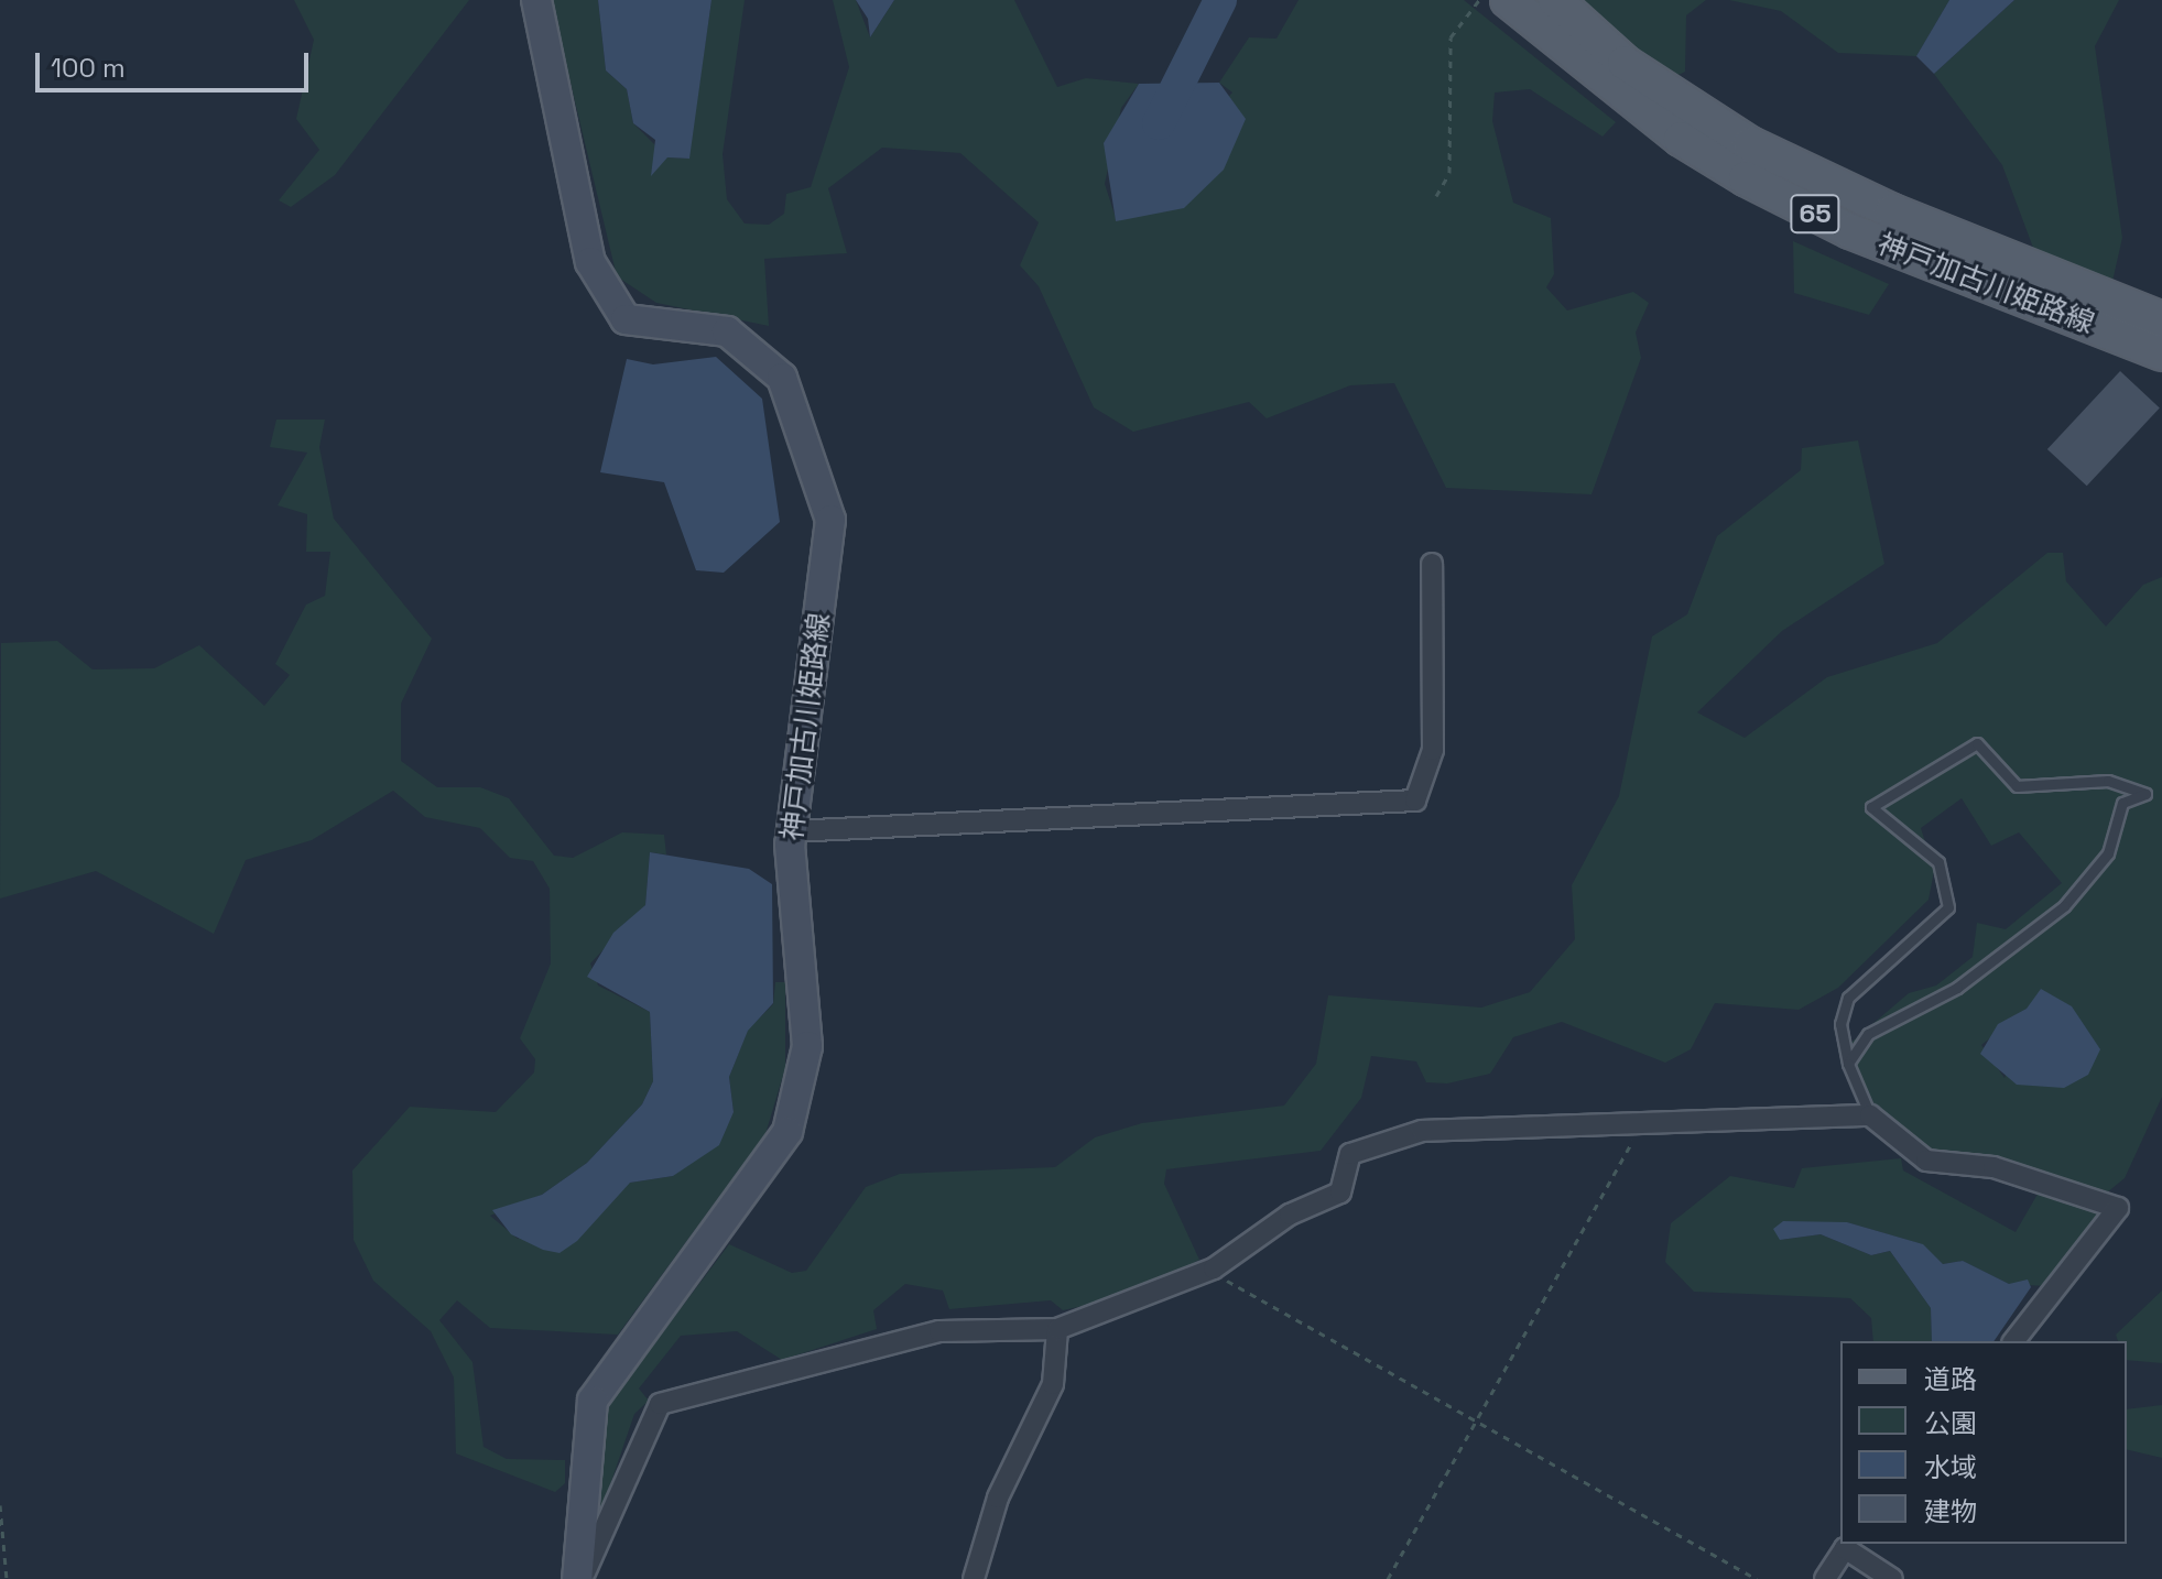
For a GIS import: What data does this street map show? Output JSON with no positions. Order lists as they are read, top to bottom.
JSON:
{
  "streets": {
    "main road": ["65", "神戸加古川姫路線"]
  },
  "legend": [
    "道路",
    "公園",
    "水域",
    "建物"
  ],
  "scale_bar": "100 m"
}
